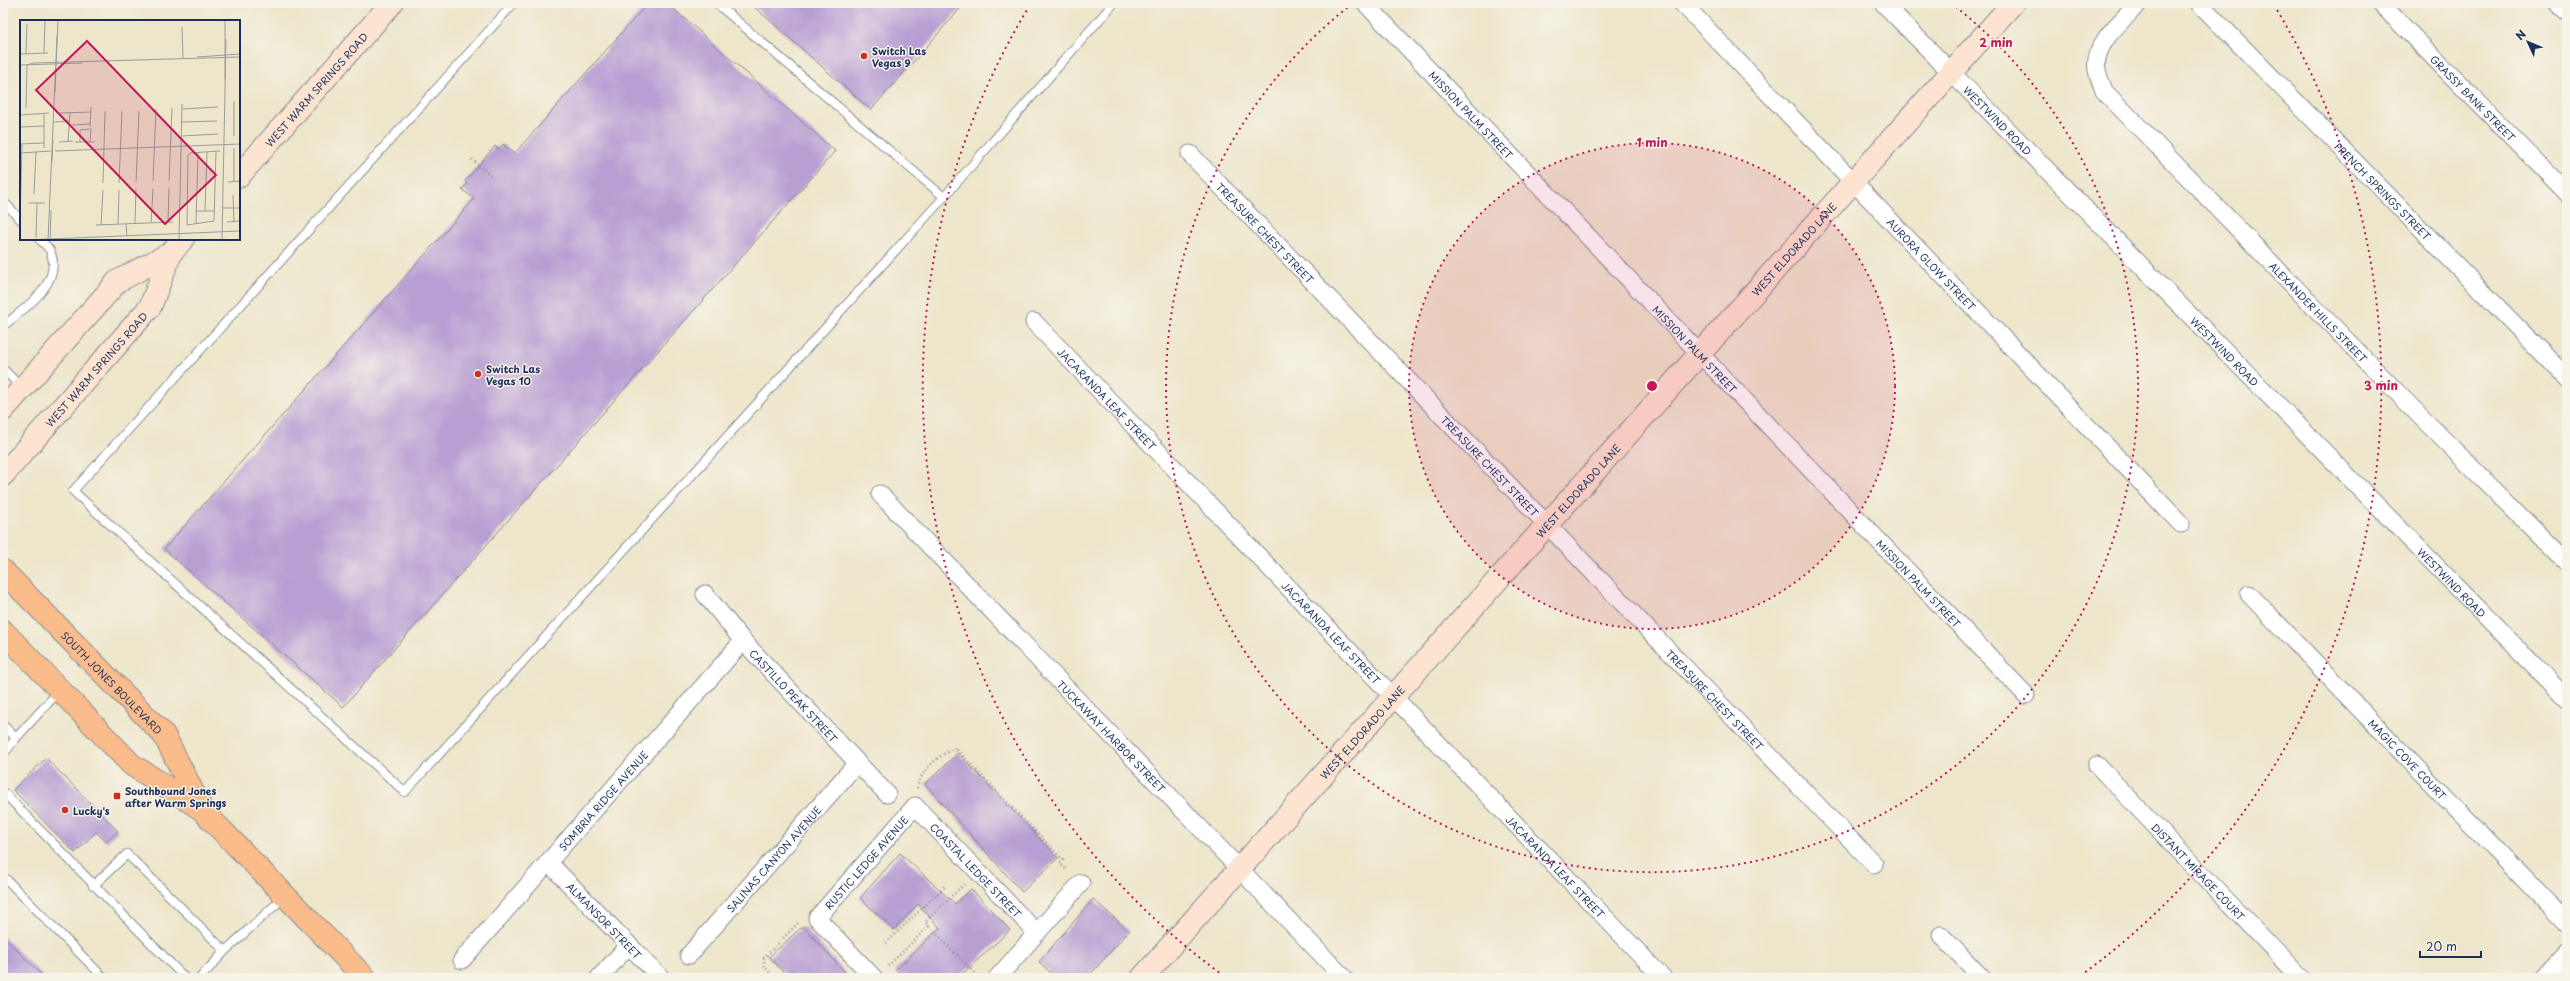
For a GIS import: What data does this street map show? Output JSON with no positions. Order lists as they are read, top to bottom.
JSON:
{
  "streets": {
    "main road": ["SOUTH JONES BOULEVARD"],
    "street": [
      "WEST WARM SPRINGS ROAD",
      "GRASSY BANK STREET",
      "MISSION PALM STREET",
      "WESTWIND ROAD",
      "FRENCH SPRINGS STREET",
      "TREASURE CHEST STREET",
      "WEST ELDORADO LANE",
      "AURORA GLOW STREET",
      "ALEXANDER HILLS STREET",
      "JACARANDA LEAF STREET",
      "CASTILLO PEAK STREET",
      "TUCKAWAY HARBOR STREET",
      "MAGIC COVE COURT",
      "SOMBRIA RIDGE AVENUE",
      "SALINAS CANYON AVENUE",
      "RUSTIC LEDGE AVENUE",
      "COASTAL LEDGE STREET",
      "DISTANT MIRAGE COURT",
      "ALMANSOR STREET"
    ]
  },
  "crossings": [
    ["MISSION PALM STREET", "WEST ELDORADO LANE"],
    ["WESTWIND ROAD", "WEST ELDORADO LANE"],
    ["TREASURE CHEST STREET", "WEST ELDORADO LANE"],
    ["WEST ELDORADO LANE", "AURORA GLOW STREET"],
    ["WEST ELDORADO LANE", "JACARANDA LEAF STREET"],
    ["WEST ELDORADO LANE", "TUCKAWAY HARBOR STREET"],
    ["CASTILLO PEAK STREET", "SOMBRIA RIDGE AVENUE"],
    ["CASTILLO PEAK STREET", "SALINAS CANYON AVENUE"],
    ["SOMBRIA RIDGE AVENUE", "ALMANSOR STREET"],
    ["RUSTIC LEDGE AVENUE", "COASTAL LEDGE STREET"]
  ],
  "places": {
    "other": ["Switch Las Vegas 9", "Switch Las Vegas 10", "Lucky's"],
    "transit": ["Southbound Jones after Warm Springs"]
  },
  "scale_bar": "20 m",
  "north": "top left",
  "rings": ["2 min", "1 min", "3 min"]
}
